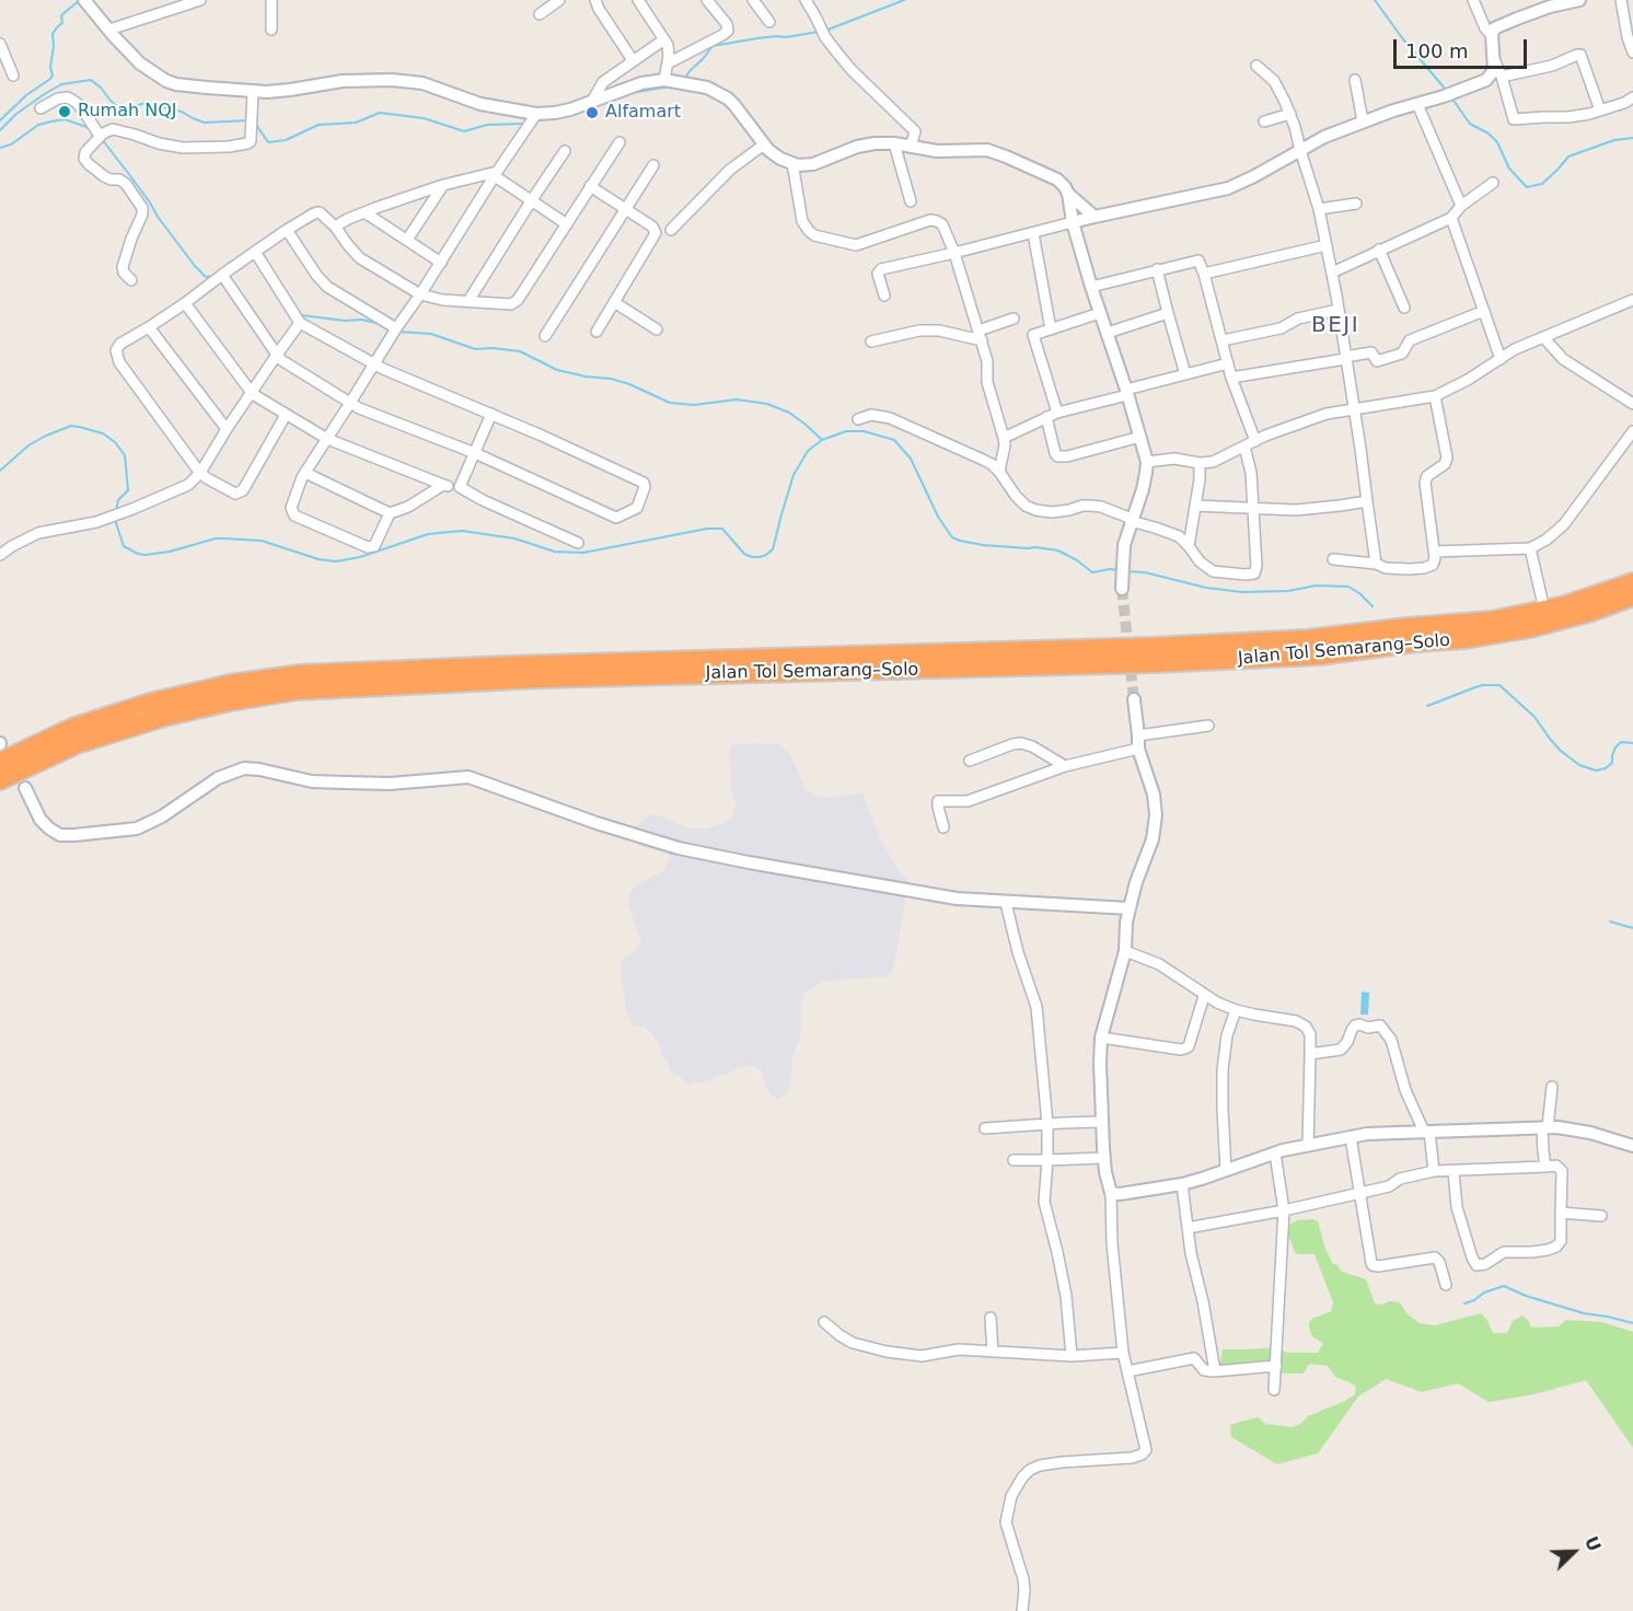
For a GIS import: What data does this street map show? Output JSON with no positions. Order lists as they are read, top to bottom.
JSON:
{
  "streets": {
    "highway": ["Jalan Tol Semarang–Solo"]
  },
  "districts": ["BEJI"],
  "places": ["Rumah NQJ", "Alfamart"],
  "scale_bar": "100 m",
  "north": "top right"
}
